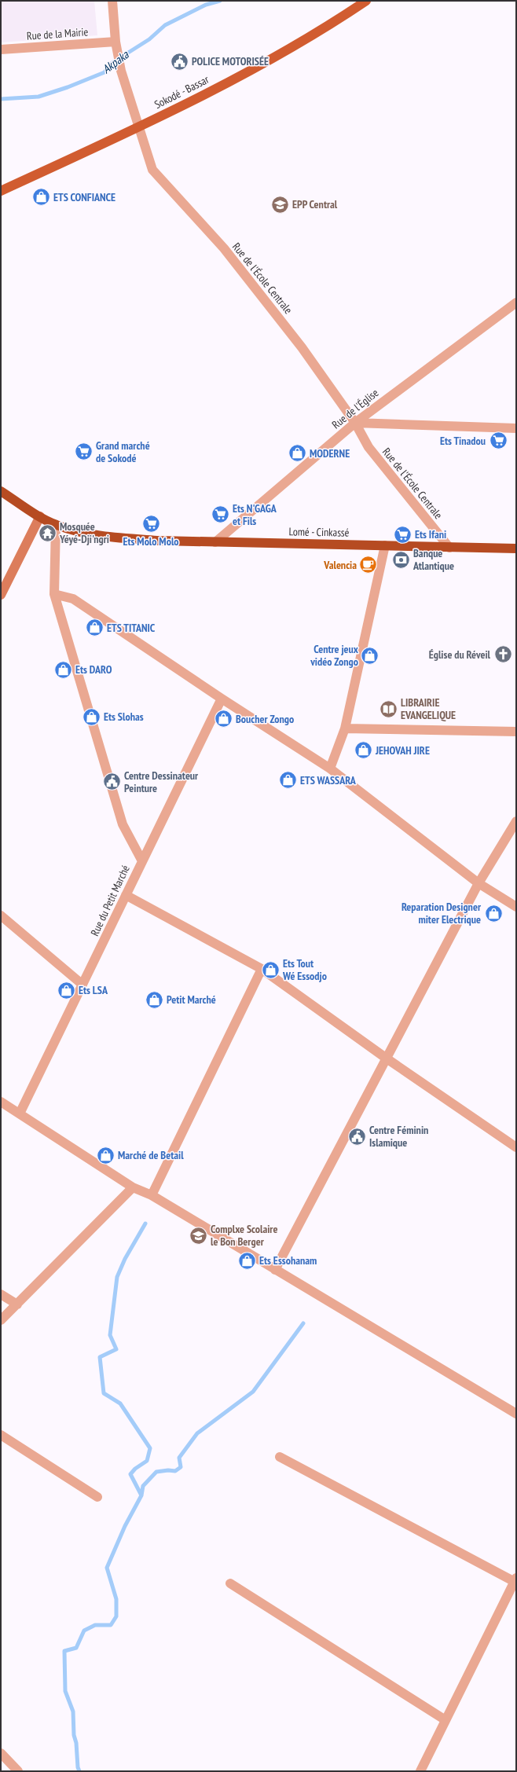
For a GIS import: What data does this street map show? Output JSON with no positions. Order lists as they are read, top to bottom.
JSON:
{
  "streets": {
    "highway": ["Lomé - Cinkassé"],
    "main road": ["Sokodé - Bassar"],
    "street": [
      "Rue de la Mairie",
      "Rue de l'École Centrale",
      "Rue de l'Église",
      "Rue du Petit Marché"
    ]
  },
  "crossings": [
    ["Rue de la Mairie", "Rue de l'École Centrale"],
    ["Sokodé - Bassar", "Rue de l'École Centrale"],
    ["Rue de l'École Centrale", "Rue de l'Église"],
    ["Rue de l'École Centrale", "Lomé - Cinkassé"],
    ["Rue de l'Église", "Lomé - Cinkassé"]
  ],
  "water": ["Akpaka"],
  "places": {
    "public building": ["POLICE MOTORISÉE", "Centre Dessinateur Peinture", "Centre Féminin Islamique"],
    "shop": [
      "ETS CONFIANCE",
      "MODERNE",
      "ETS TITANIC",
      "Centre jeux vidéo Zongo",
      "Ets DARO",
      "Ets Slohas",
      "Boucher Zongo",
      "JEHOVAH JIRE",
      "ETS WASSARA",
      "Reparation Designer miter Electrique",
      "Ets Tout Wé Essodjo",
      "Ets LSA",
      "Petit Marché",
      "Marché de Betail",
      "Ets Essohanam"
    ],
    "school or university": ["EPP Central", "Complxe Scolaire le Bon Berger"],
    "supermarket": [
      "Ets Tinadou",
      "Grand marché de Sokodé",
      "Ets N'GAGA et Fils",
      "Ets Molo Molo",
      "Ets Ifani"
    ],
    "temple": ["Mosquée Yéyé-Dji'ngri"],
    "bank": ["Banque Atlantique"],
    "cafe": ["Valencia"],
    "church": ["Église du Réveil"],
    "library": ["LIBRAIRIE EVANGELIQUE"]
  }
}
